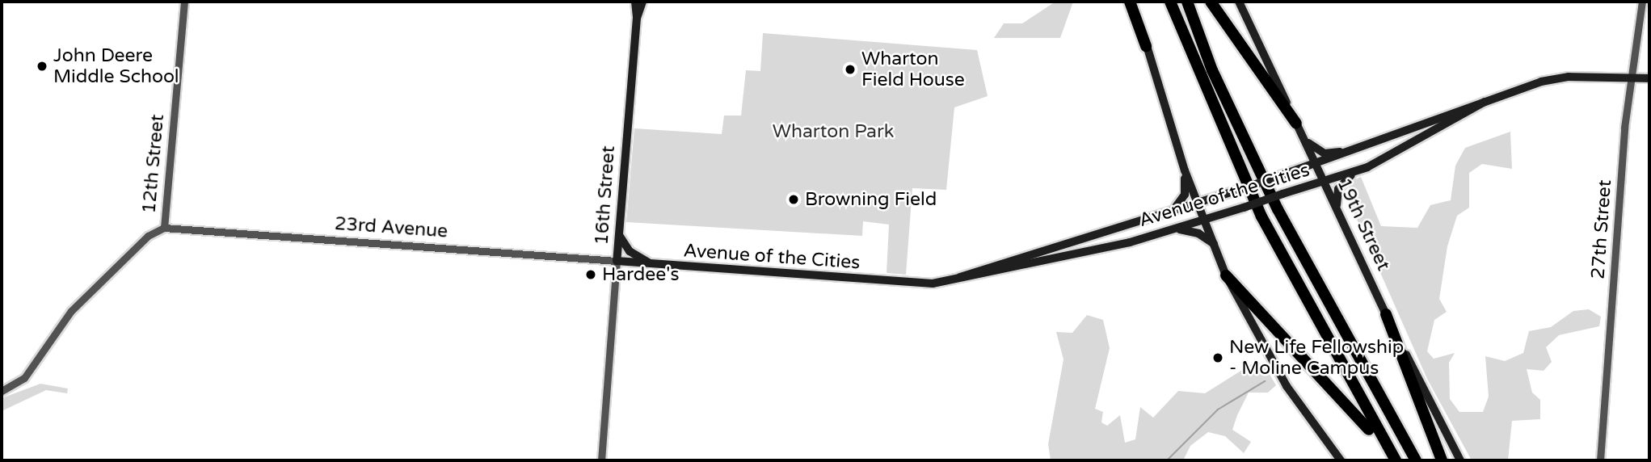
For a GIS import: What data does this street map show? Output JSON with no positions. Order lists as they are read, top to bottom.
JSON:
{
  "streets": {
    "main road": ["16th Street", "Avenue of the Cities", "19th Street"],
    "street": ["12th Street", "23rd Avenue", "27th Street"]
  },
  "crossings": [
    ["12th Street", "23rd Avenue"],
    ["16th Street", "Avenue of the Cities"],
    ["16th Street", "23rd Avenue"],
    ["Avenue of the Cities", "19th Street"],
    ["Avenue of the Cities", "23rd Avenue"],
    ["Avenue of the Cities", "27th Street"]
  ],
  "parks": ["Wharton Park"],
  "places": [
    "John Deere Middle School",
    "Wharton Field House",
    "Browning Field",
    "Hardee's",
    "New Life Fellowship - Moline Campus"
  ]
}
